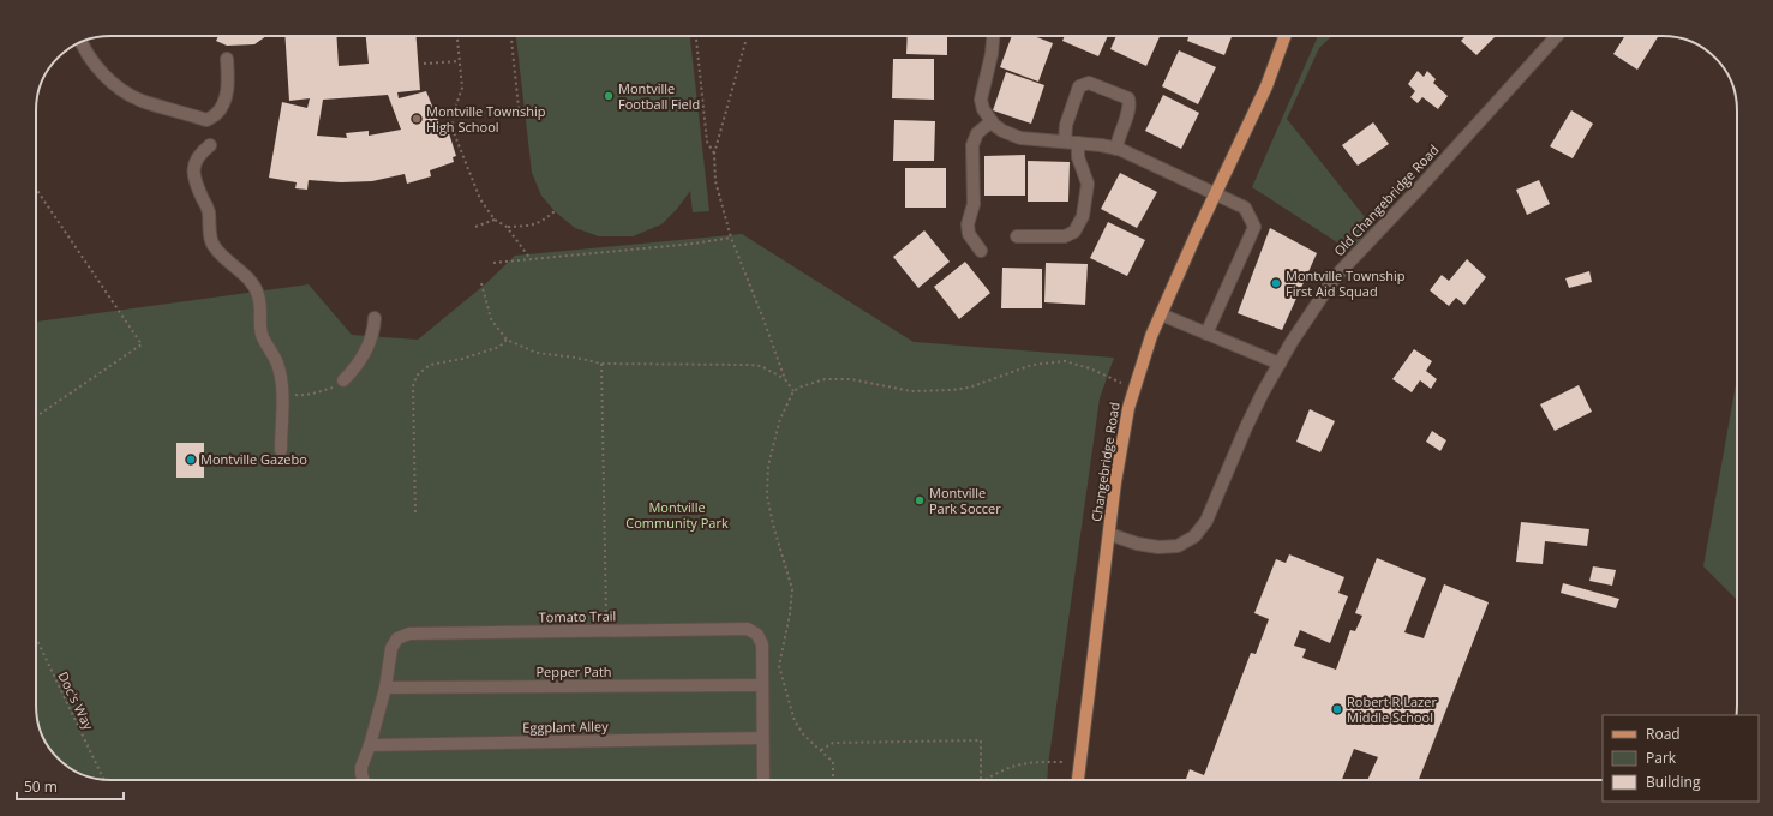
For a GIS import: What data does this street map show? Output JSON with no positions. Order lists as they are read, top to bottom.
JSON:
{
  "streets": {
    "main road": ["Changebridge Road"],
    "street": [
      "Old Changebridge Road",
      "Tomato Trail",
      "Pepper Path",
      "Eggplant Alley"
    ],
    "path": ["Doc's Way"]
  },
  "crossings": [
    ["Old Changebridge Road", "Changebridge Road"],
    ["Tomato Trail", "Pepper Path"]
  ],
  "parks": ["Montville Community Park"],
  "places": [
    "Montville Football Field",
    "Montville Township High School",
    "Montville Township First Aid Squad",
    "Montville Gazebo",
    "Montville Park Soccer",
    "Robert R Lazer Middle School"
  ],
  "legend": ["Road", "Park", "Building"],
  "scale_bar": "50 m"
}
